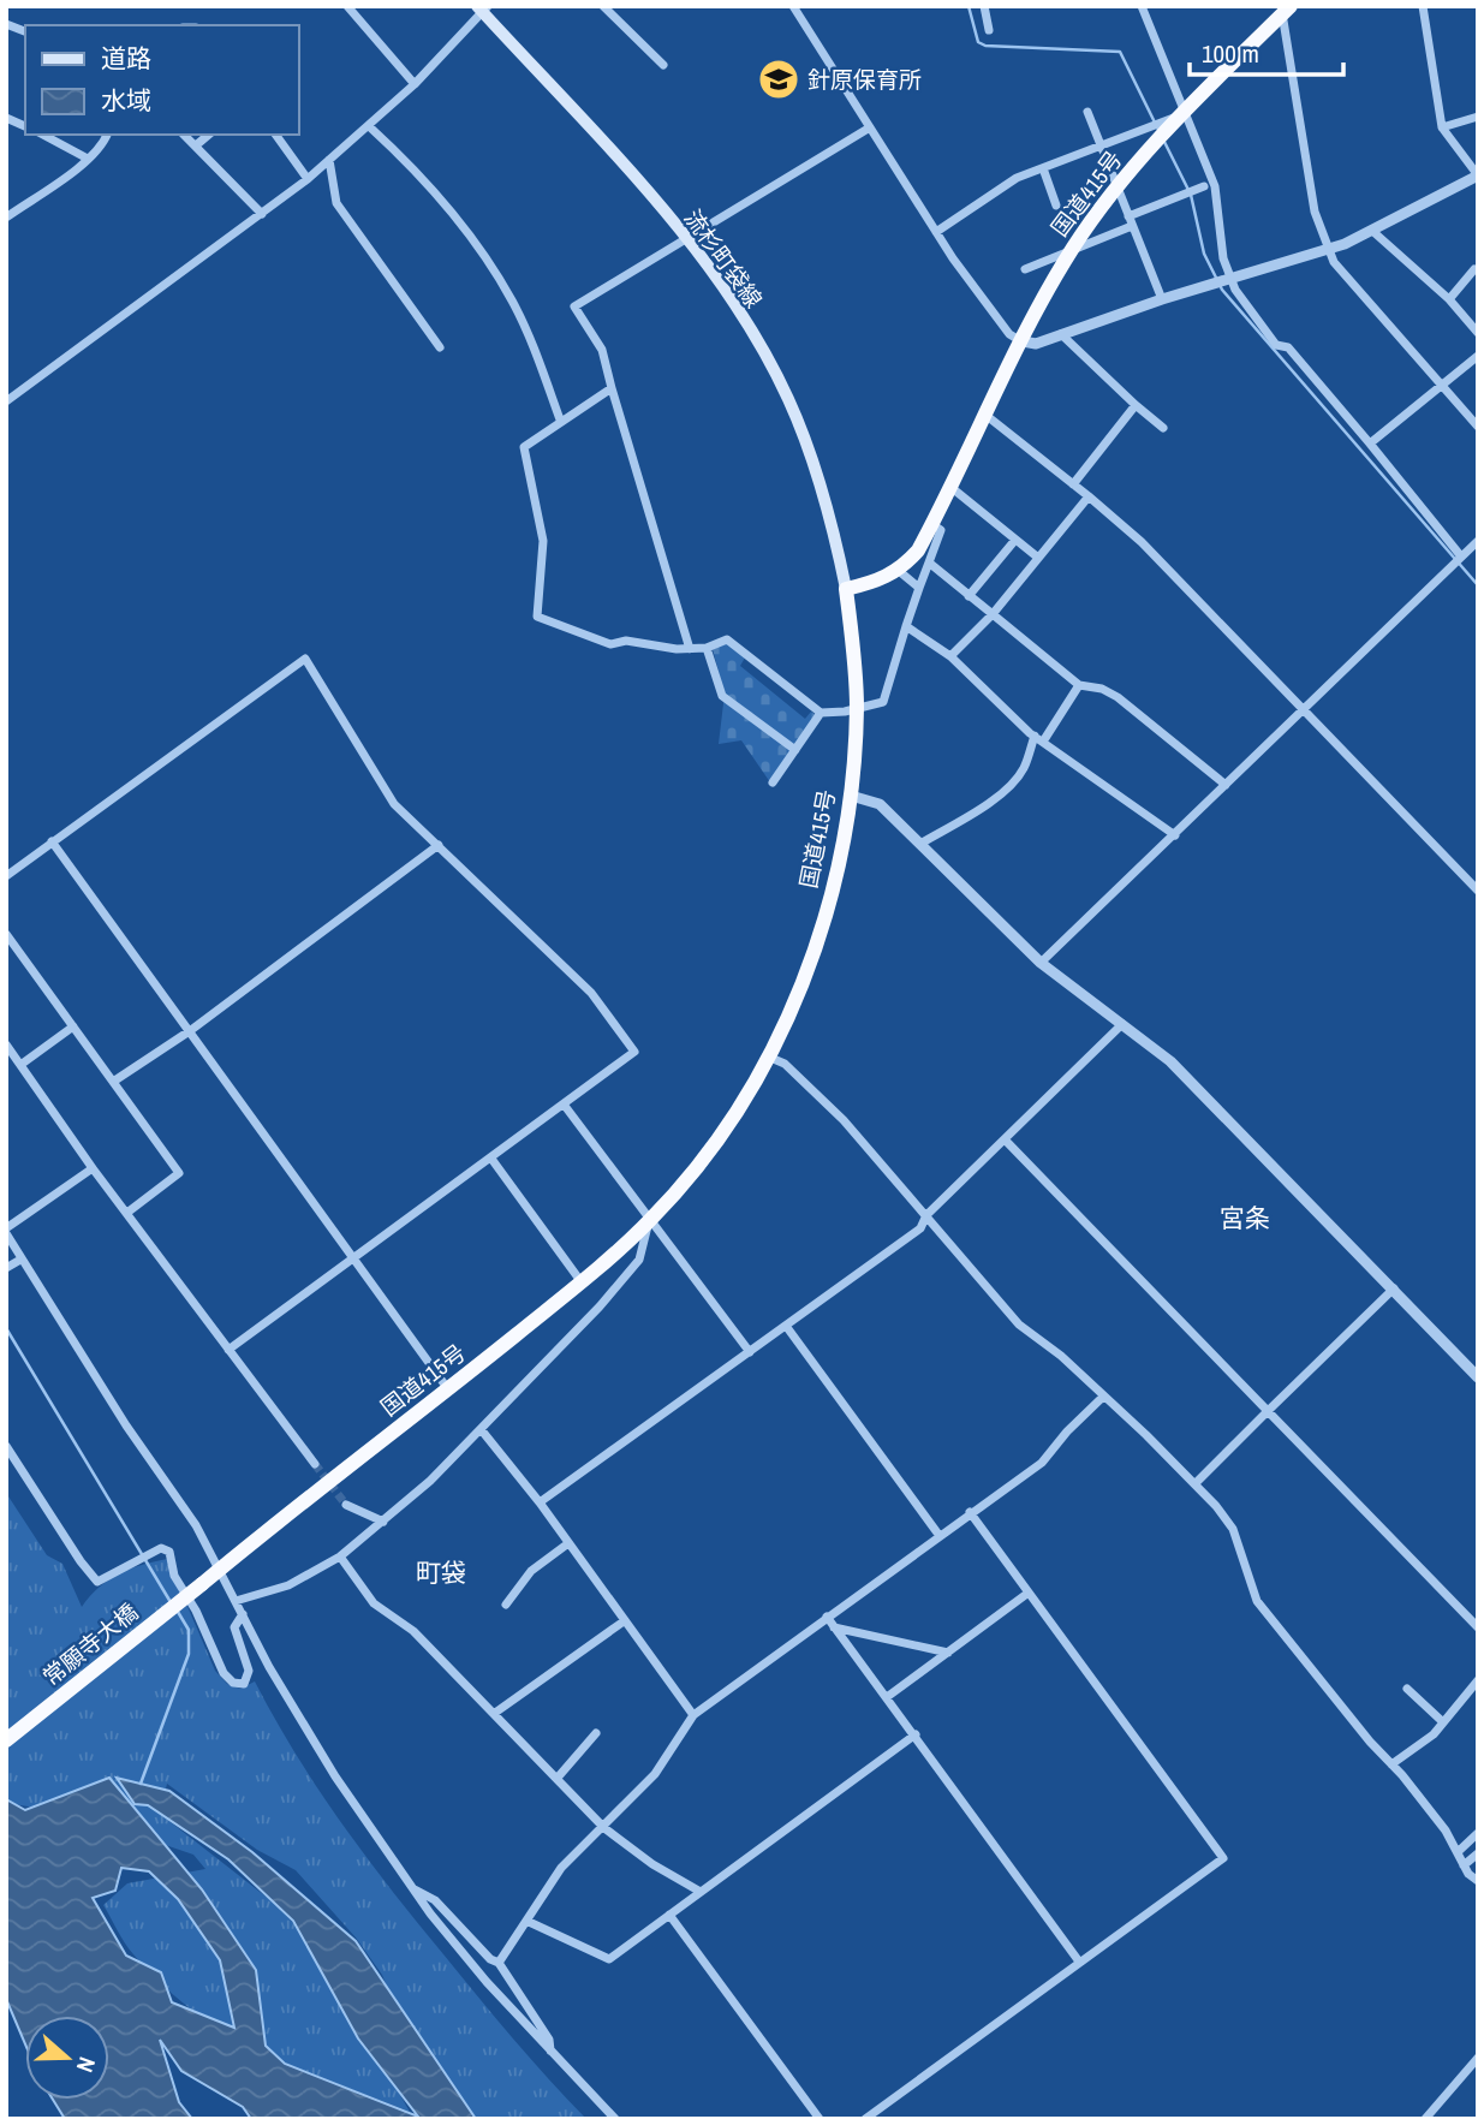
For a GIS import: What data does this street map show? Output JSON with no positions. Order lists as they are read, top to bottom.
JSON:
{
  "streets": {
    "highway": ["国道415号", "常願寺大橋"],
    "main road": ["流杉町袋線"]
  },
  "crossings": [
    ["国道415号", "流杉町袋線"],
    ["国道415号", "常願寺大橋"]
  ],
  "districts": ["宮条", "町袋"],
  "places": {
    "school or university": ["針原保育所"]
  },
  "legend": ["道路", "水域"],
  "scale_bar": "100 m",
  "north": "right"
}
